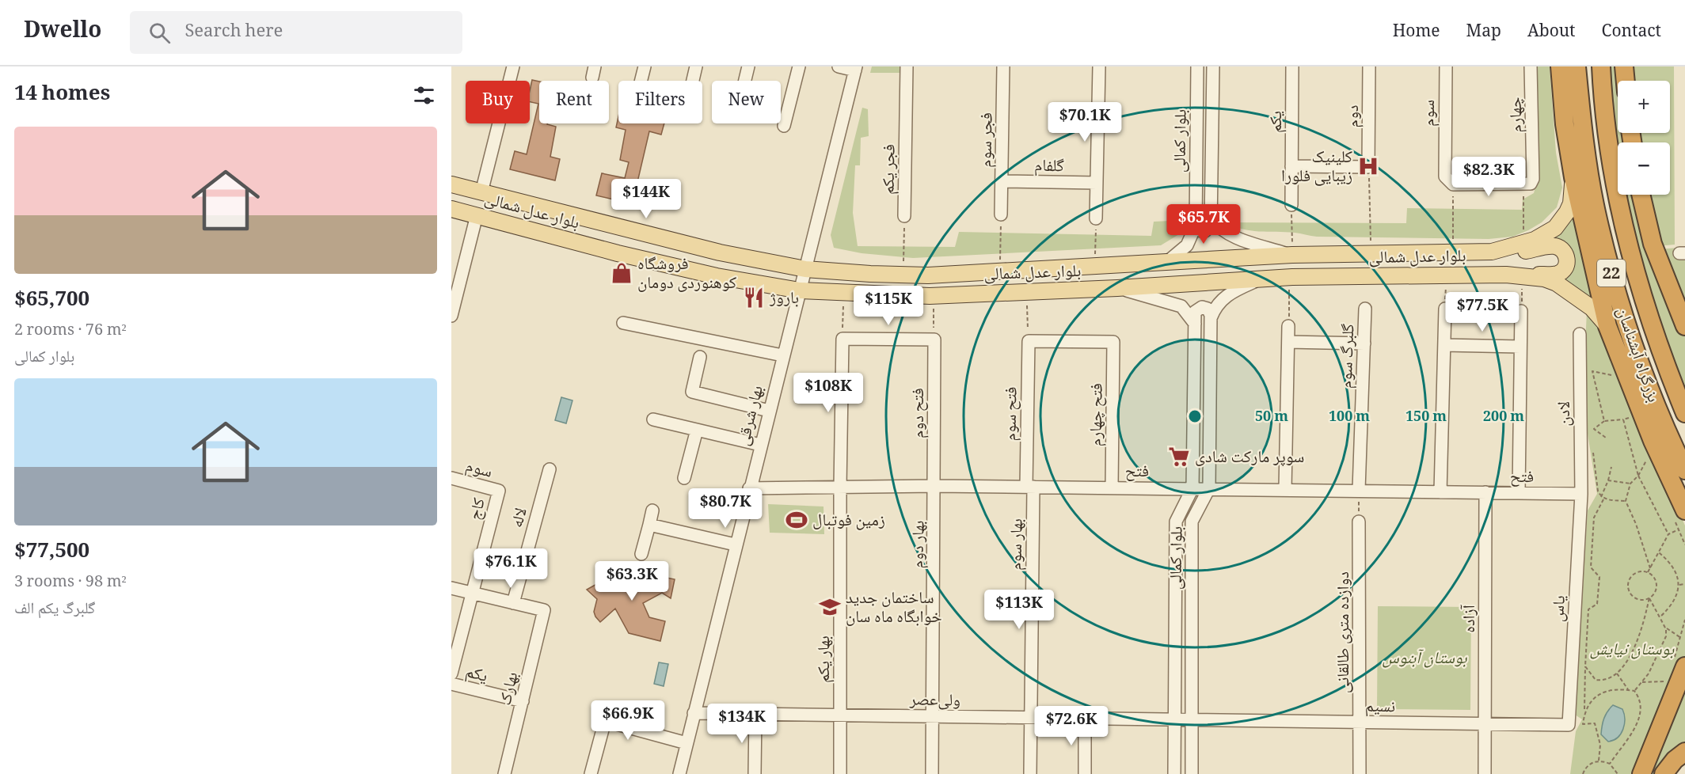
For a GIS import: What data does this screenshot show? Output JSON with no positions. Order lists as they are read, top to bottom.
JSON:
{
  "streets": {
    "highway": ["22", "بزرگراه آبشناسان"],
    "main road": ["بلوار عدل شمالی"],
    "street": [
      "سوم",
      "چهارم",
      "دوم",
      "یکم",
      "فجر سوم",
      "بلوار کمالی",
      "گلفام",
      "فجر یکم",
      "گلبرگ سوم",
      "فتح دوم",
      "فتح سوم",
      "لادن",
      "فتح چهارم",
      "بهار شرقی",
      "فتح",
      "کاج",
      "لاله",
      "بهار دوم",
      "بهار سوم",
      "یاس",
      "آزاده",
      "دوازده متری طالقانی",
      "بهار یکم",
      "بهارک",
      "ولی‌عصر",
      "نسیم"
    ]
  },
  "crossings": [
    ["سوم", "کاج"],
    ["یکم", "بهارک"],
    ["فجر سوم", "گلفام"],
    ["بلوار کمالی", "بلوار عدل شمالی"],
    ["بلوار کمالی", "فتح"],
    ["بلوار کمالی", "ولی‌عصر"],
    ["بلوار کمالی", "نسیم"],
    ["بلوار عدل شمالی", "بهار شرقی"],
    ["گلبرگ سوم", "فتح"],
    ["فتح دوم", "فتح"],
    ["فتح دوم", "بهار دوم"],
    ["فتح سوم", "فتح چهارم"],
    ["فتح سوم", "فتح"],
    ["فتح سوم", "بهار سوم"],
    ["لادن", "فتح"],
    ["لادن", "یاس"],
    ["فتح چهارم", "فتح"],
    ["بهار شرقی", "فتح"],
    ["بهار شرقی", "ولی‌عصر"],
    ["فتح", "بهار دوم"],
    ["فتح", "بهار سوم"],
    ["فتح", "یاس"],
    ["فتح", "آزاده"],
    ["فتح", "بهار یکم"],
    ["لاله", "بهارک"],
    ["بهار دوم", "ولی‌عصر"],
    ["بهار سوم", "ولی‌عصر"],
    ["یاس", "نسیم"],
    ["آزاده", "نسیم"],
    ["دوازده متری طالقانی", "نسیم"],
    ["بهار یکم", "ولی‌عصر"],
    ["ولی‌عصر", "نسیم"]
  ],
  "parks": ["بوستان نیایش", "بوستان آبنوس"],
  "places": {
    "hospital": ["کلینیک زیبایی فلورا"],
    "shop": ["فروشگاه کوهنوردی دومان"],
    "restaurant": ["باروژ"],
    "supermarket": ["سوپر مارکت شادی"],
    "sports": ["زمین فوتبال"],
    "school or university": ["ساختمان جدید خوابگاه ماه سان"]
  },
  "page": {
    "header": "Dwello",
    "search": "Search here",
    "nav": [
      "Home",
      "Map",
      "About",
      "Contact"
    ],
    "heading": "14 homes",
    "map_buttons": ["+", "−"],
    "chip": [
      "Buy",
      "Rent",
      "Filters",
      "New"
    ],
    "price": [
      "$70.1K",
      "$82.3K",
      "$144K",
      "$65.7K",
      "$115K",
      "$77.5K",
      "$108K",
      "$80.7K",
      "$76.1K",
      "$63.3K",
      "$113K",
      "$66.9K",
      "$134K",
      "$72.6K"
    ],
    "list": [
      {
        "name": "$65,700",
        "note": "2 rooms · 76 m² · بلوار کمالی"
      },
      {
        "name": "$77,500",
        "note": "3 rooms · 98 m² · گلبرگ یکم الف"
      }
    ]
  },
  "rings": [
    "50 m",
    "100 m",
    "150 m",
    "200 m"
  ]
}
